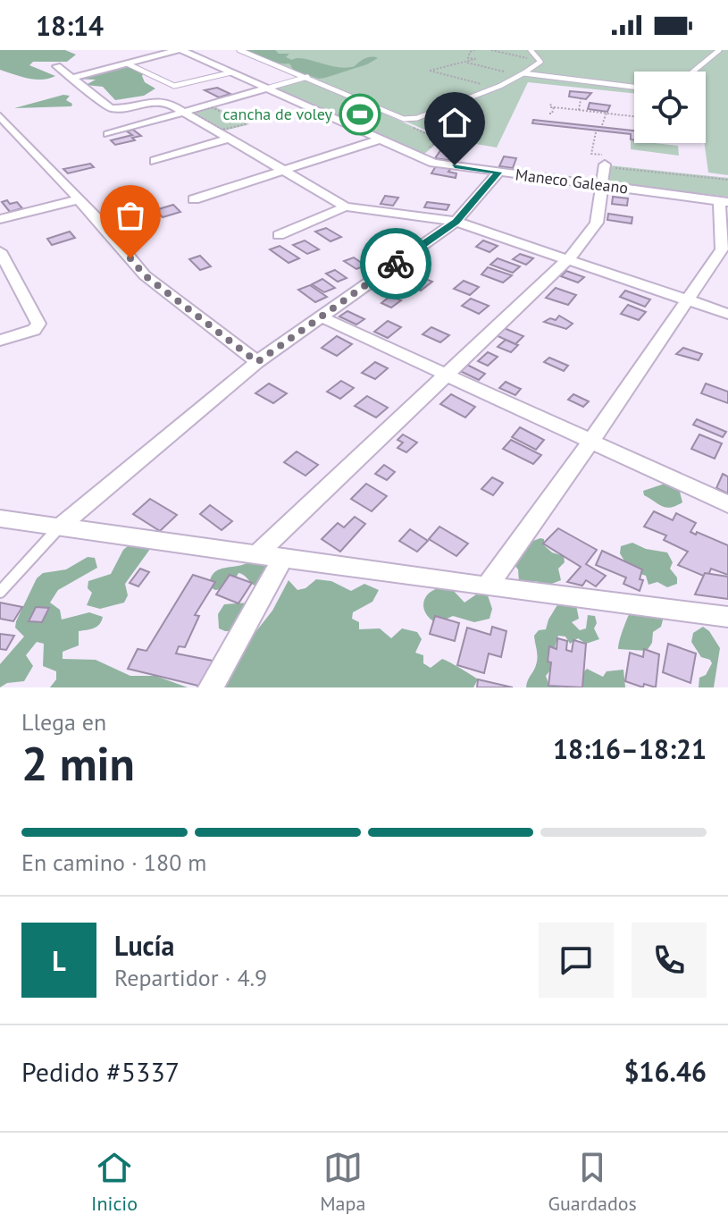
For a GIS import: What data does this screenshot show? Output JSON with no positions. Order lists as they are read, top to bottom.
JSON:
{
  "streets": {
    "street": ["Maneco Galeano"]
  },
  "places": {
    "sports": ["cancha de voley"]
  },
  "page": {
    "status": "18:14",
    "heading": ["2 min", "Llega en", "18:16–18:21"],
    "panel": [
      "Lucía",
      "Repartidor · 4.9",
      "Pedido #5337",
      "$16.46"
    ],
    "bar": "En camino · 180 m",
    "round": "L",
    "tabs": ["Inicio", "Mapa", "Guardados"]
  }
}
